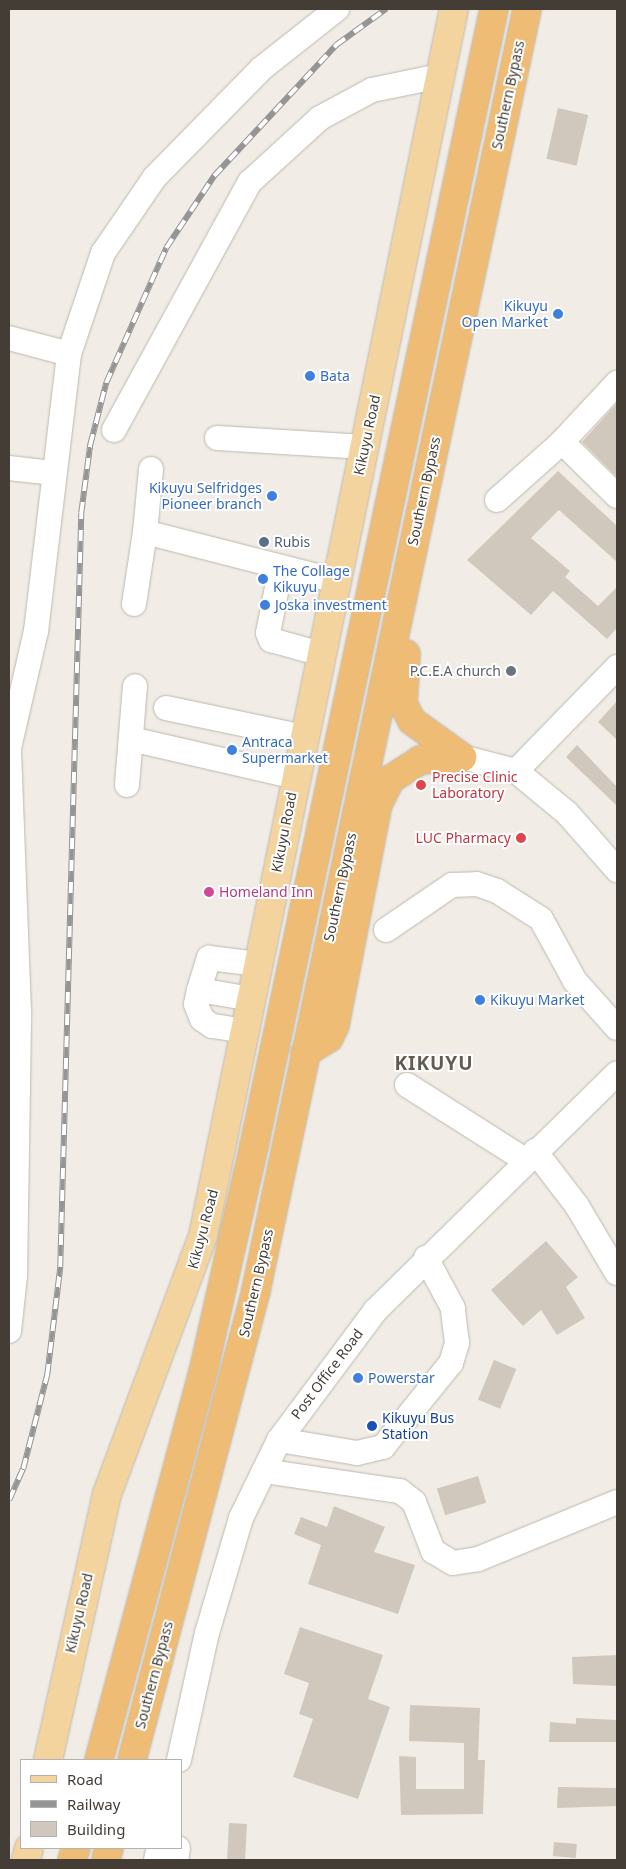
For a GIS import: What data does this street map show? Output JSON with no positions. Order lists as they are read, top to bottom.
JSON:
{
  "streets": {
    "highway": ["Southern Bypass"],
    "main road": ["Kikuyu Road"],
    "street": ["Post Office Road"]
  },
  "districts": ["KIKUYU"],
  "places": [
    "Kikuyu Open Market",
    "Bata",
    "Kikuyu Selfridges Pioneer branch",
    "Rubis",
    "The Collage Kikuyu",
    "Joska investment",
    "P.C.E.A church",
    "Antraca Supermarket",
    "Precise Clinic Laboratory",
    "LUC Pharmacy",
    "Homeland Inn",
    "Kikuyu Market",
    "Powerstar",
    "Kikuyu Bus Station"
  ],
  "legend": ["Road", "Railway", "Building"]
}
